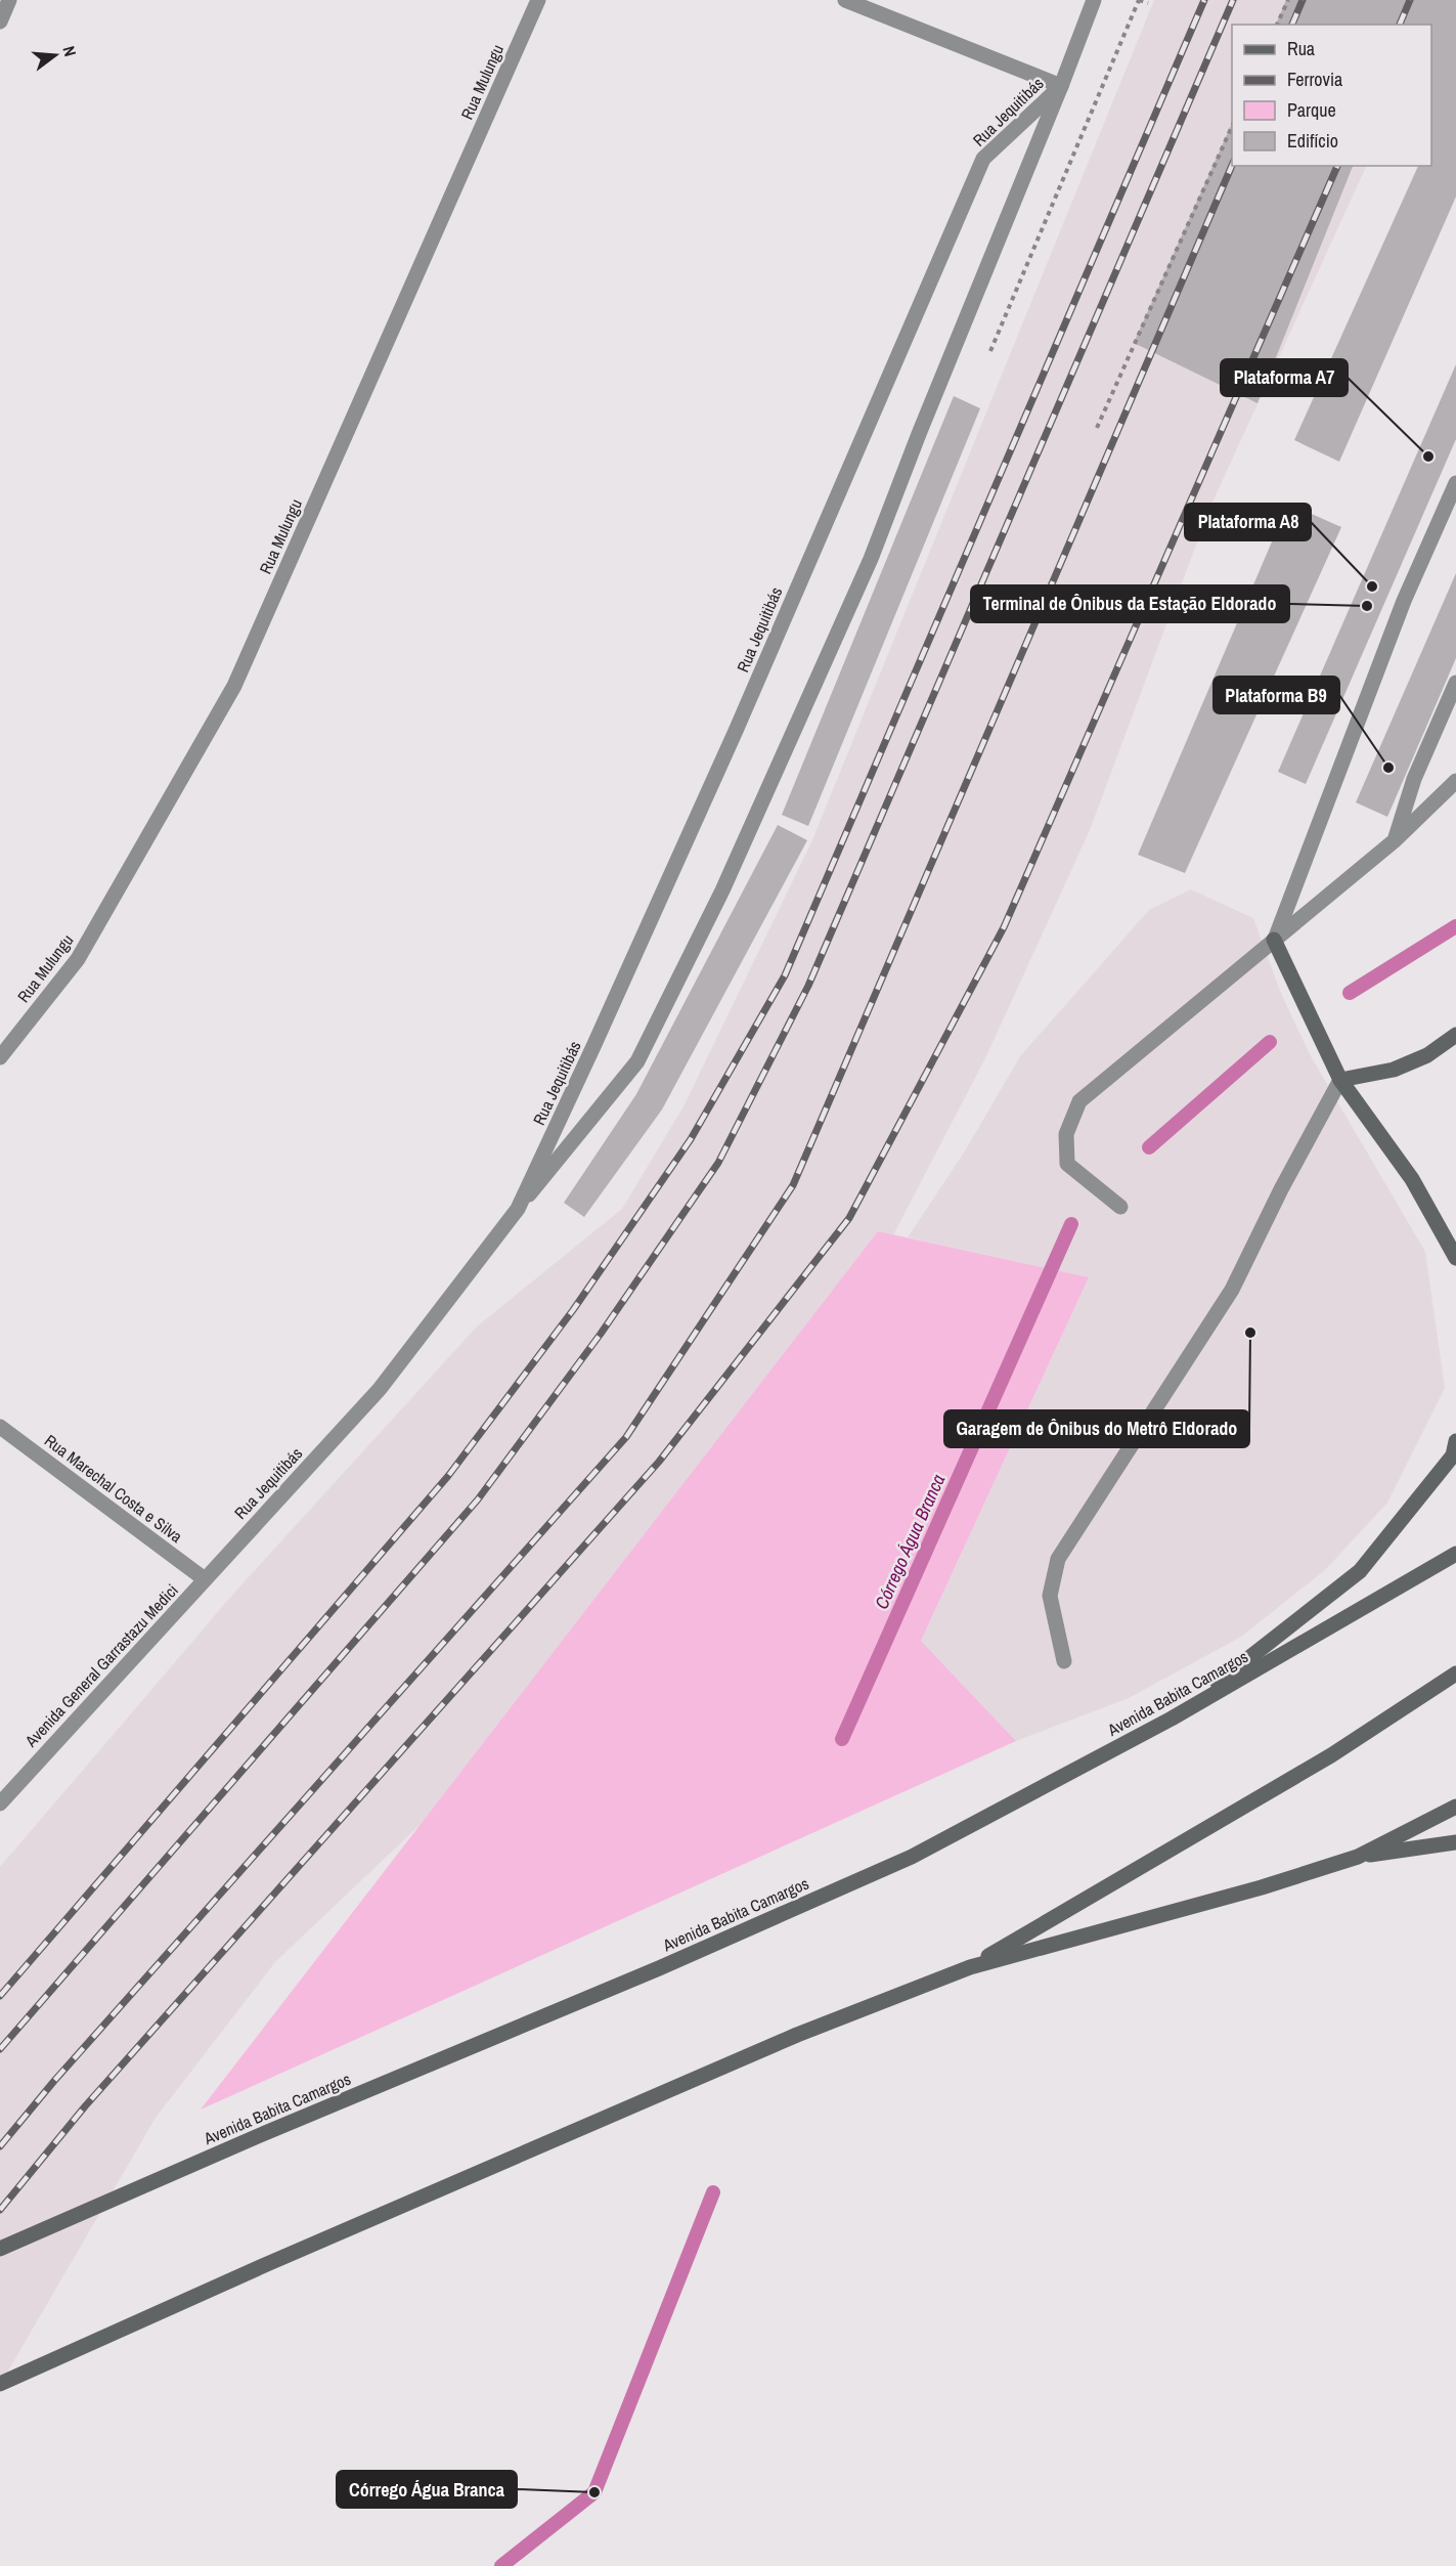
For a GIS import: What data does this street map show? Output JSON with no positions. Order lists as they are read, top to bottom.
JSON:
{
  "streets": {
    "main road": ["Avenida Babita Camargos"],
    "street": [
      "Rua Mulungu",
      "Rua Jequitibás",
      "Rua Marechal Costa e Silva",
      "Avenida General Garrastazu Medici"
    ]
  },
  "crossings": [
    ["Rua Jequitibás", "Rua Marechal Costa e Silva"],
    ["Rua Jequitibás", "Avenida General Garrastazu Medici"],
    ["Rua Marechal Costa e Silva", "Avenida General Garrastazu Medici"]
  ],
  "water": ["Córrego Água Branca"],
  "places": [
    "Plataforma A7",
    "Plataforma A8",
    "Terminal de Ônibus da Estação Eldorado",
    "Plataforma B9",
    "Garagem de Ônibus do Metrô Eldorado",
    "Córrego Água Branca"
  ],
  "legend": [
    "Rua",
    "Ferrovia",
    "Parque",
    "Edifício"
  ],
  "north": "right"
}
